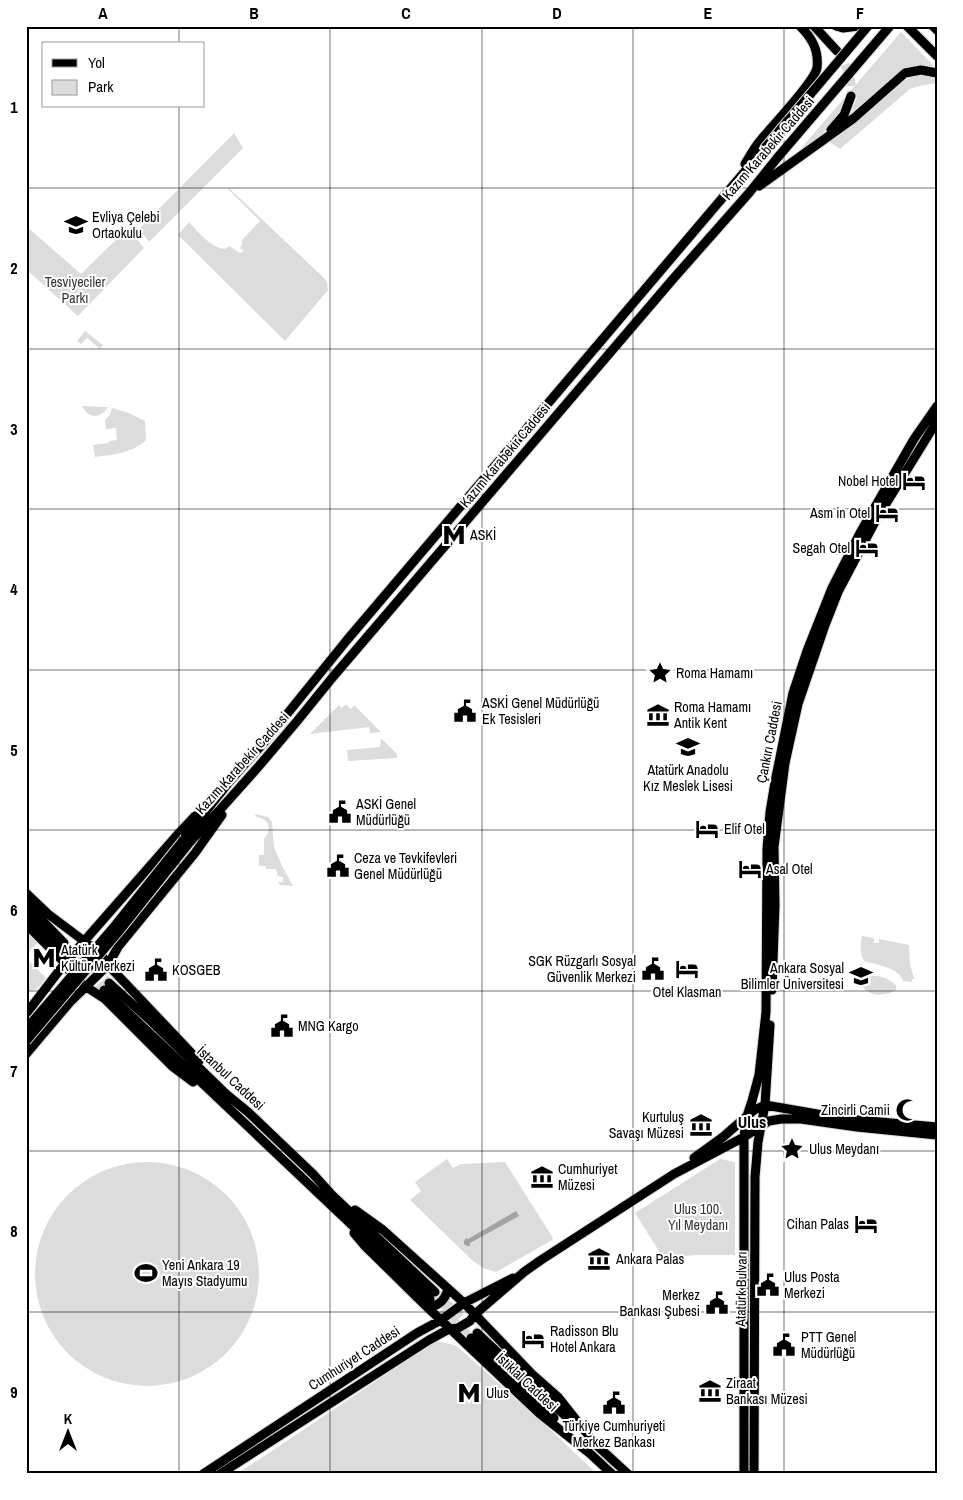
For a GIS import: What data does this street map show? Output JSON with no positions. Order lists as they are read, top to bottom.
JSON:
{
  "streets": {
    "main road": [
      "Kazım Karabekir Caddesi",
      "Çankırı Caddesi",
      "İstanbul Caddesi",
      "Atatürk Bulvarı",
      "Cumhuriyet Caddesi",
      "İstiklal Caddesi"
    ]
  },
  "crossings": [
    ["Çankırı Caddesi", "Atatürk Bulvarı"],
    ["Çankırı Caddesi", "Cumhuriyet Caddesi"],
    ["İstanbul Caddesi", "Cumhuriyet Caddesi"],
    ["İstanbul Caddesi", "İstiklal Caddesi"],
    ["Atatürk Bulvarı", "Cumhuriyet Caddesi"],
    ["Cumhuriyet Caddesi", "İstiklal Caddesi"]
  ],
  "districts": ["Ulus"],
  "parks": ["Tesviyeciler Parkı", "Ulus 100. Yıl Meydanı"],
  "places": {
    "school or university": ["Evliya Çelebi Ortaokulu", "Atatürk Anadolu Kız Meslek Lisesi", "Ankara Sosyal Bilimler Üniversitesi"],
    "hotel": [
      "Nobel Hotel",
      "Asm in Otel",
      "Segah Otel",
      "Elif Otel",
      "Asal Otel",
      "Otel Klasman",
      "Cihan Palas",
      "Radisson Blu Hotel Ankara"
    ],
    "metro station": ["ASKİ", "Atatürk Kültür Merkezi", "Ulus"],
    "place": ["Roma Hamamı", "Ulus Meydanı"],
    "public building": [
      "ASKİ Genel Müdürlüğü Ek Tesisleri",
      "ASKİ Genel Müdürlüğü",
      "Ceza ve Tevkifevleri Genel Müdürlüğü",
      "SGK Rüzgarlı Sosyal Güvenlik Merkezi",
      "KOSGEB",
      "MNG Kargo",
      "Ulus Posta Merkezi",
      "Merkez Bankası Şubesi",
      "PTT Genel Müdürlüğü",
      "Türkiye Cumhuriyeti Merkez Bankası"
    ],
    "museum": [
      "Roma Hamamı Antik Kent",
      "Kurtuluş Savaşı Müzesi",
      "Cumhuriyet Müzesi",
      "Ankara Palas",
      "Ziraat Bankası Müzesi"
    ],
    "mosque": ["Zincirli Camii"],
    "sports": ["Yeni Ankara 19 Mayıs Stadyumu"]
  },
  "legend": ["Yol", "Park"],
  "north": "top",
  "grid": {
    "columns": [
      "A",
      "B",
      "C",
      "D",
      "E",
      "F"
    ],
    "rows": [
      "1",
      "2",
      "3",
      "4",
      "5",
      "6",
      "7",
      "8",
      "9"
    ]
  }
}
